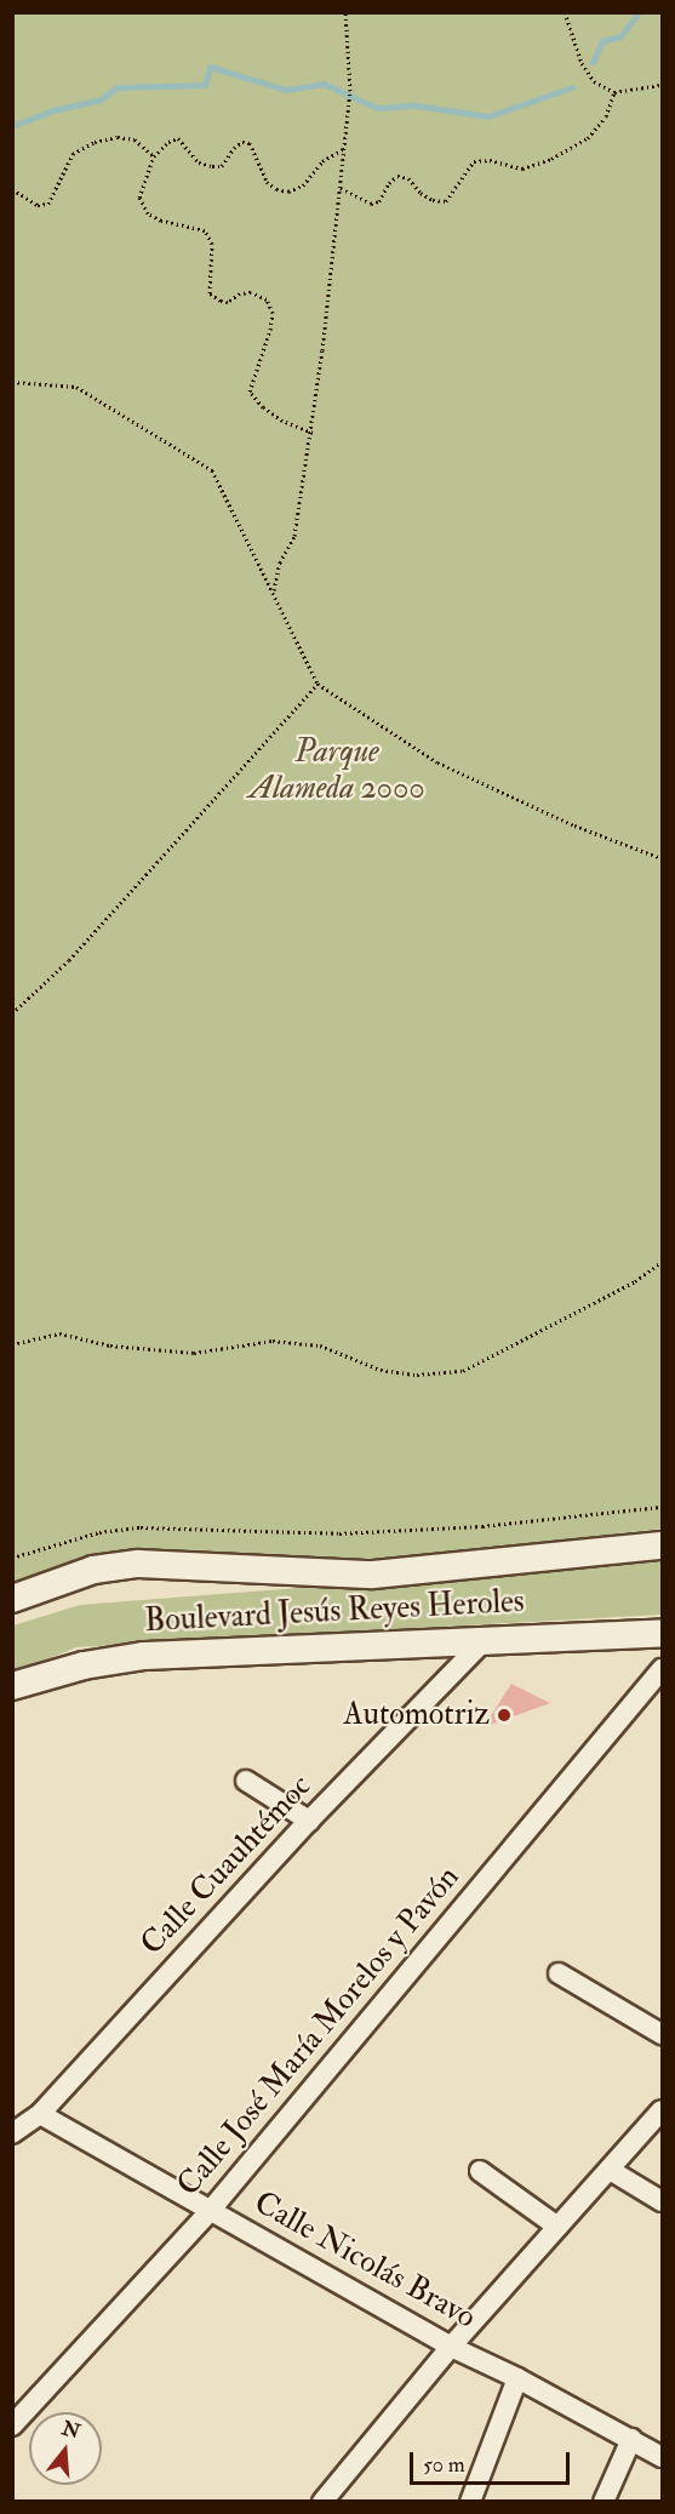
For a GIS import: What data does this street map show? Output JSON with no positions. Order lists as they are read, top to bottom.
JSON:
{
  "streets": {
    "main road": ["Boulevard Jesús Reyes Heroles"],
    "street": ["Calle Cuauhtémoc", "Calle José María Morelos y Pavón", "Calle Nicolás Bravo"]
  },
  "crossings": [
    ["Boulevard Jesús Reyes Heroles", "Calle Cuauhtémoc"],
    ["Calle Cuauhtémoc", "Calle Nicolás Bravo"],
    ["Calle José María Morelos y Pavón", "Calle Nicolás Bravo"]
  ],
  "parks": ["Parque Alameda 2000"],
  "places": ["Automotriz"],
  "scale_bar": "50 m",
  "north": "top"
}
